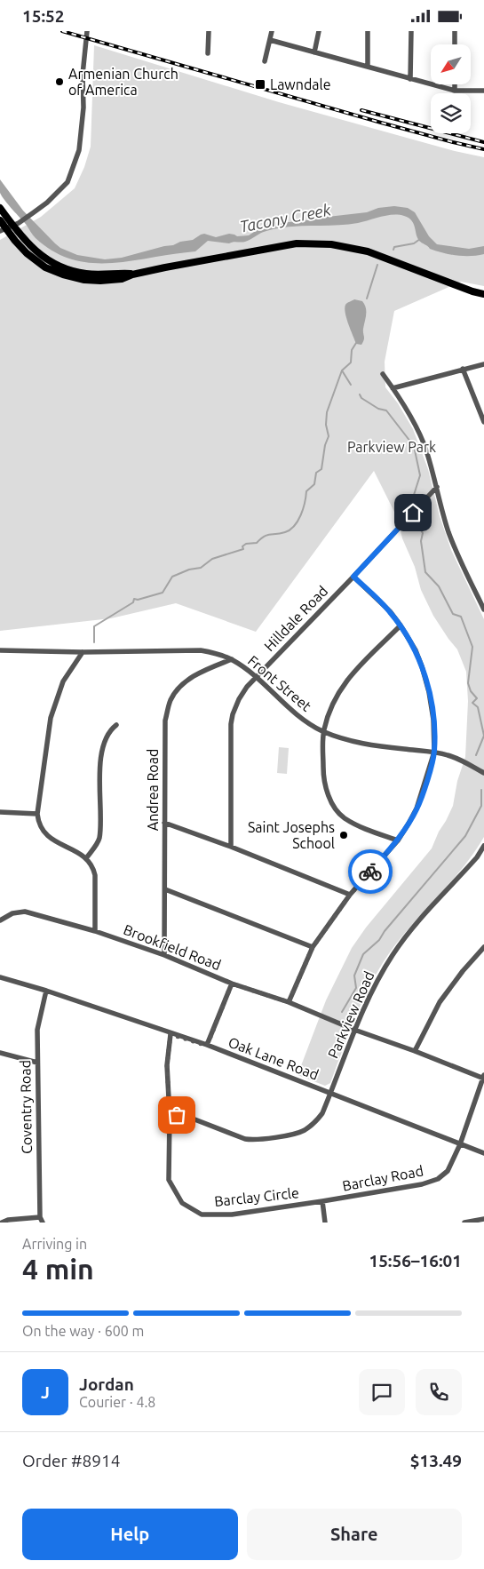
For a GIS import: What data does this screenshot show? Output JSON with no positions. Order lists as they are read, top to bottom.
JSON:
{
  "streets": {
    "street": [
      "Hilldale Road",
      "Front Street",
      "Andrea Road",
      "Brookfield Road",
      "Parkview Road",
      "Oak Lane Road",
      "Coventry Road",
      "Barclay Road",
      "Barclay Circle"
    ]
  },
  "crossings": [
    ["Hilldale Road", "Front Street"],
    ["Front Street", "Andrea Road"],
    ["Andrea Road", "Brookfield Road"],
    ["Brookfield Road", "Parkview Road"],
    ["Brookfield Road", "Barclay Road"],
    ["Parkview Road", "Oak Lane Road"],
    ["Parkview Road", "Barclay Circle"],
    ["Oak Lane Road", "Coventry Road"],
    ["Oak Lane Road", "Barclay Road"],
    ["Oak Lane Road", "Barclay Circle"],
    ["Barclay Road", "Barclay Circle"]
  ],
  "water": ["Tacony Creek"],
  "parks": ["Parkview Park"],
  "places": {
    "other": ["Armenian Church of America", "Saint Josephs School"],
    "transit": ["Lawndale"]
  },
  "north": "bottom left",
  "page": {
    "status": "15:52",
    "heading": ["4 min", "Arriving in", "15:56–16:01"],
    "panel": [
      "Jordan",
      "Courier · 4.8",
      "Order #8914",
      "$13.49"
    ],
    "bar": "On the way · 600 m",
    "round": "J",
    "buttons": ["Help", "Share"]
  }
}
